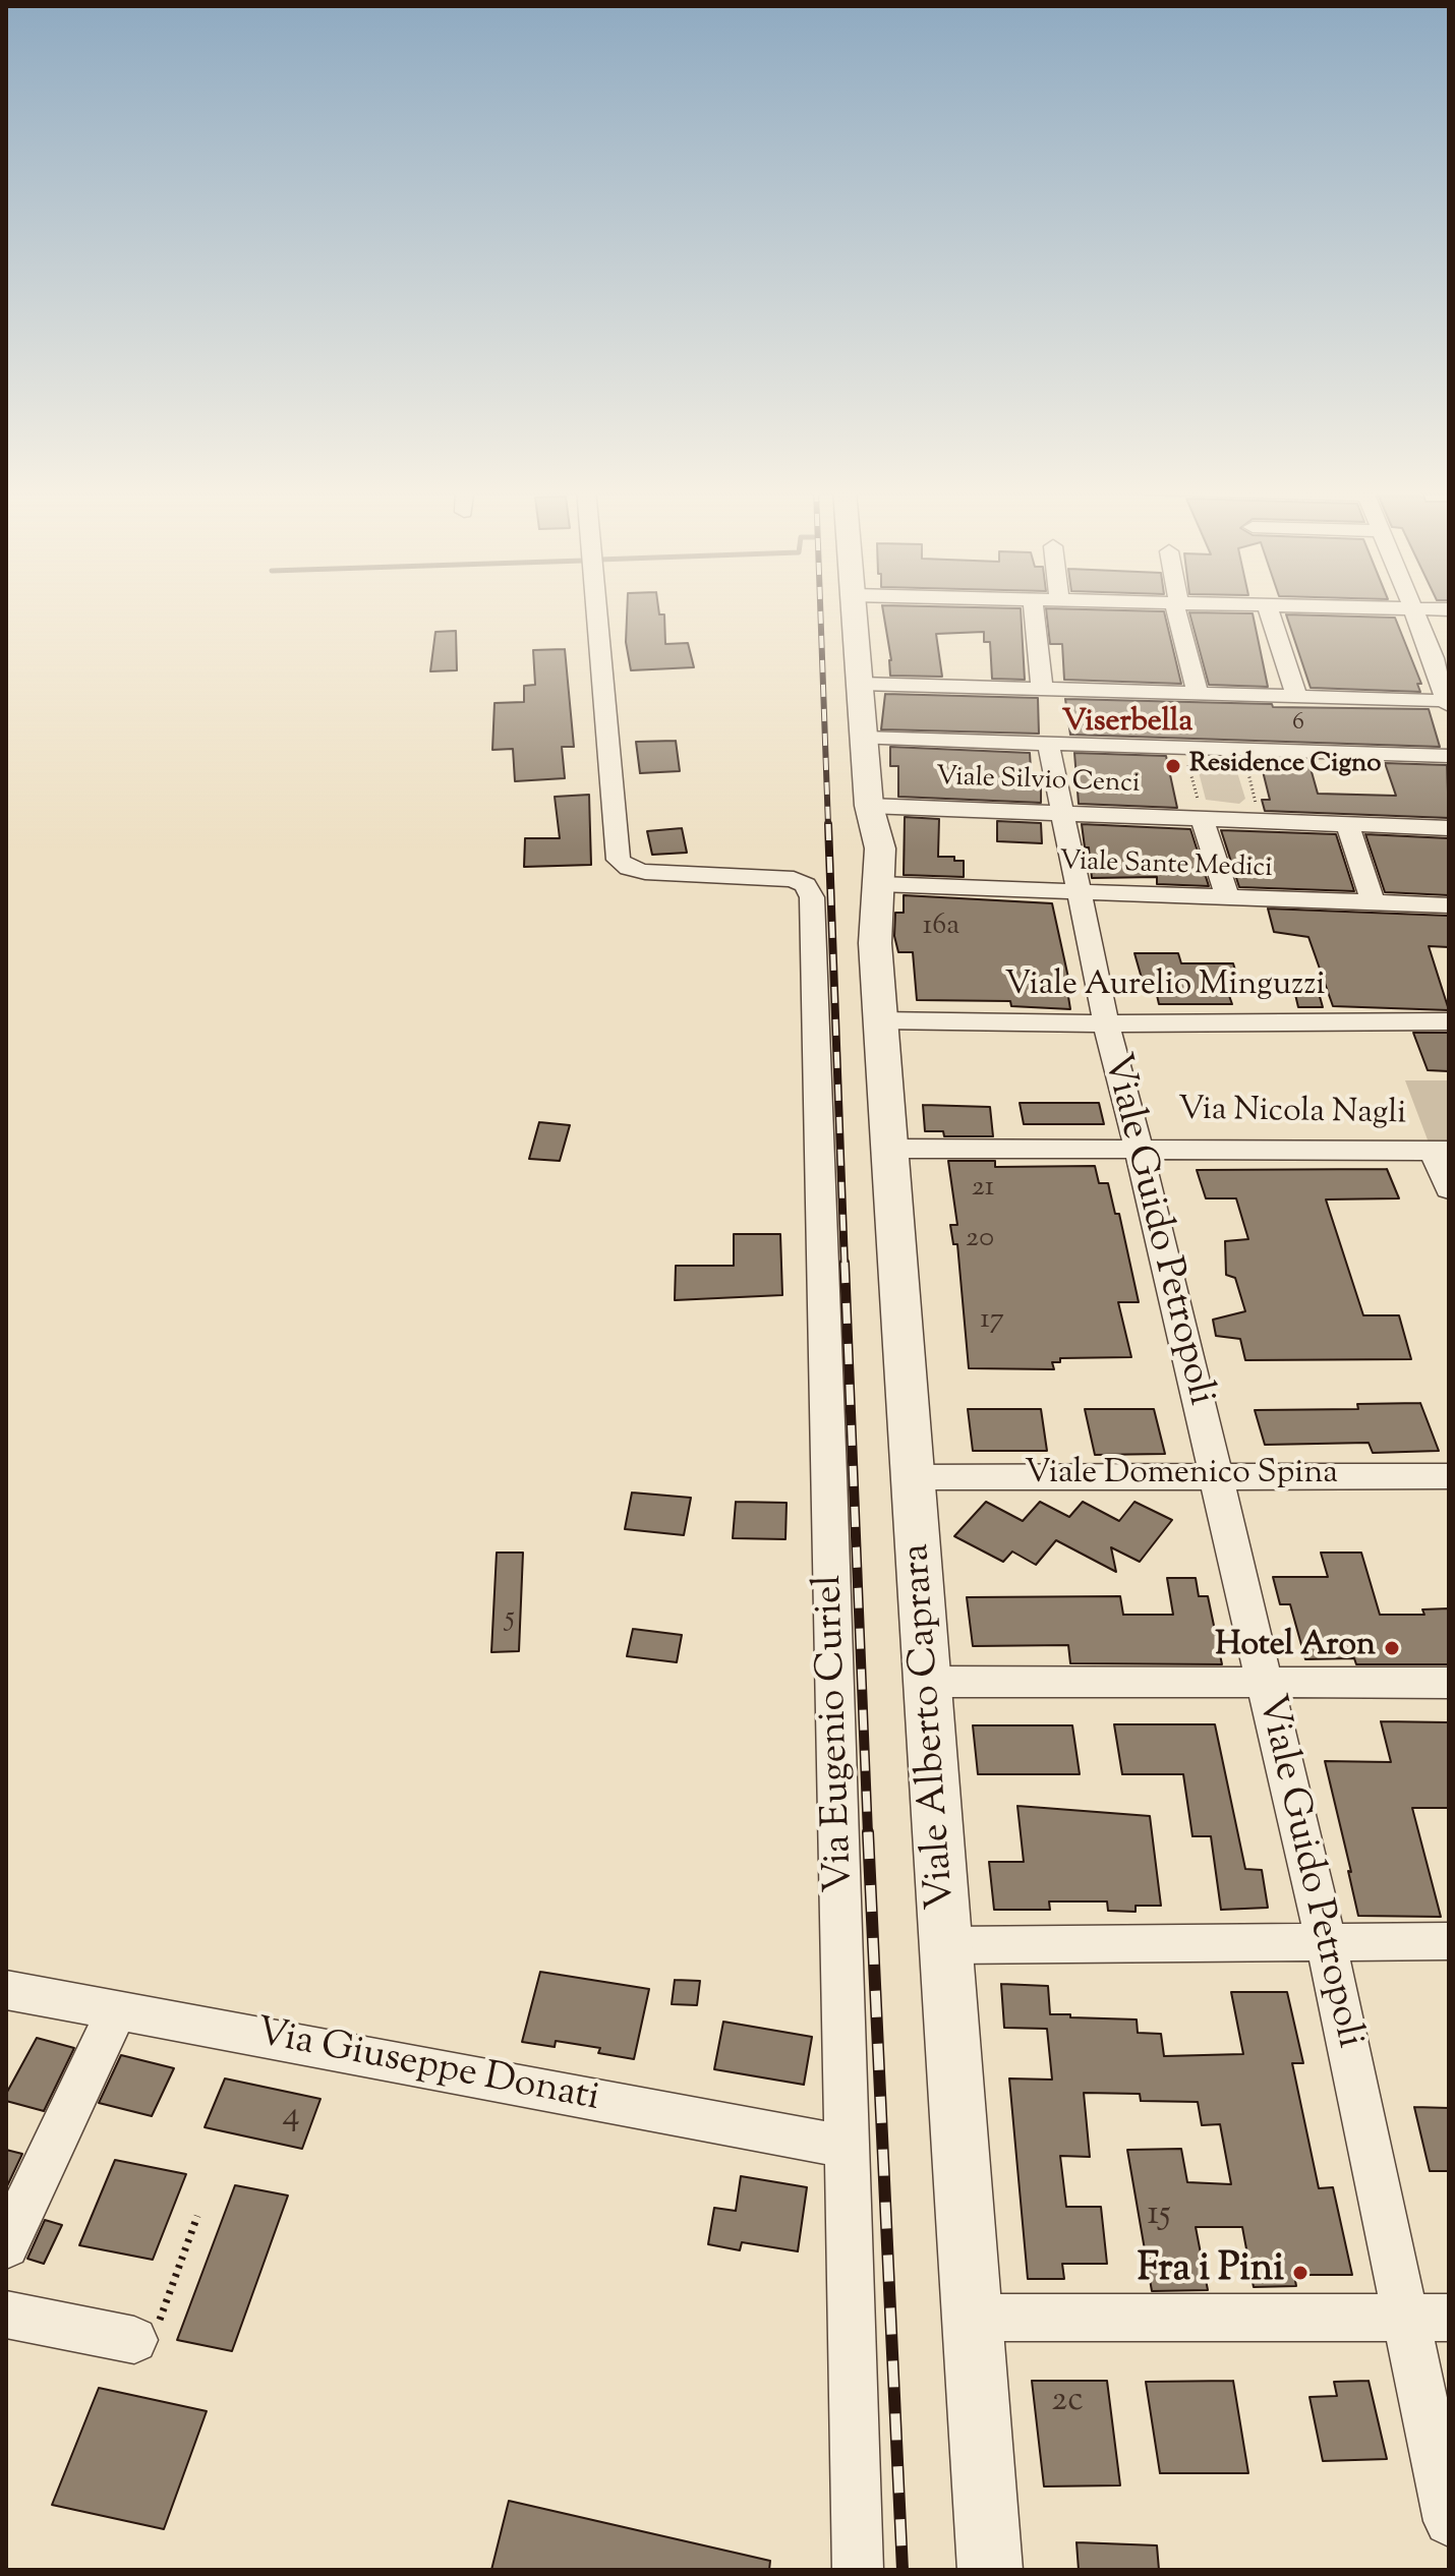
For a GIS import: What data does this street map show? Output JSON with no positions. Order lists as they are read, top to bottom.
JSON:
{
  "streets": {
    "street": [
      "Viale Silvio Cenci",
      "Viale Sante Medici",
      "Viale Aurelio Minguzzi",
      "Via Nicola Nagli",
      "Viale Guido Petropoli",
      "Viale Domenico Spina",
      "Viale Alberto Caprara",
      "Via Eugenio Curiel",
      "Via Giuseppe Donati"
    ]
  },
  "crossings": [
    ["Viale Silvio Cenci", "Viale Guido Petropoli"],
    ["Viale Silvio Cenci", "Viale Alberto Caprara"],
    ["Viale Sante Medici", "Viale Guido Petropoli"],
    ["Viale Sante Medici", "Viale Alberto Caprara"],
    ["Viale Aurelio Minguzzi", "Viale Guido Petropoli"],
    ["Viale Aurelio Minguzzi", "Viale Alberto Caprara"],
    ["Via Nicola Nagli", "Viale Guido Petropoli"],
    ["Via Nicola Nagli", "Viale Alberto Caprara"],
    ["Viale Guido Petropoli", "Viale Domenico Spina"],
    ["Viale Domenico Spina", "Viale Alberto Caprara"],
    ["Via Eugenio Curiel", "Via Giuseppe Donati"]
  ],
  "districts": ["Viserbella"],
  "places": ["Residence Cigno", "Hotel Aron", "Fra i Pini"],
  "house_numbers": [
    "6",
    "16a",
    "21",
    "20",
    "17",
    "5",
    "4",
    "15",
    "2c"
  ]
}
